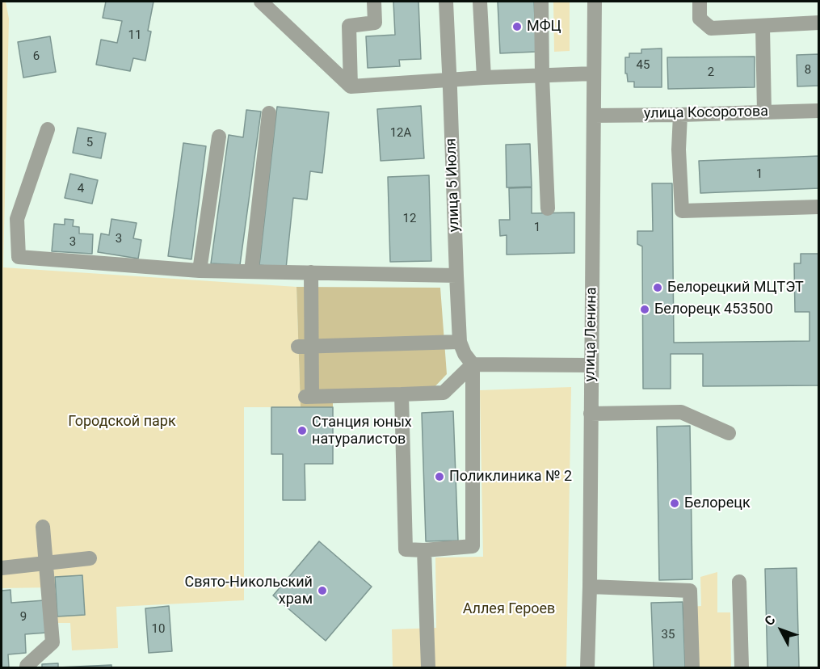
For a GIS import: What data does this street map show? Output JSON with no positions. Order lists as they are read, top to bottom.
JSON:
{
  "streets": {
    "street": ["улица Косоротова", "улица 5 Июля", "улица Ленина"]
  },
  "crossings": [
    ["улица Косоротова", "улица Ленина"]
  ],
  "parks": ["Городской парк", "Аллея Героев"],
  "places": [
    "МФЦ",
    "Белорецкий МЦТЭТ",
    "Белорецк 453500",
    "Станция юных натуралистов",
    "Поликлиника № 2",
    "Белорецк",
    "Свято-Никольский храм"
  ],
  "house_numbers": [
    "11",
    "6",
    "45",
    "8",
    "2",
    "12А",
    "5",
    "1",
    "4",
    "12",
    "1",
    "3",
    "3",
    "9",
    "10",
    "35"
  ],
  "north": "top left"
}
